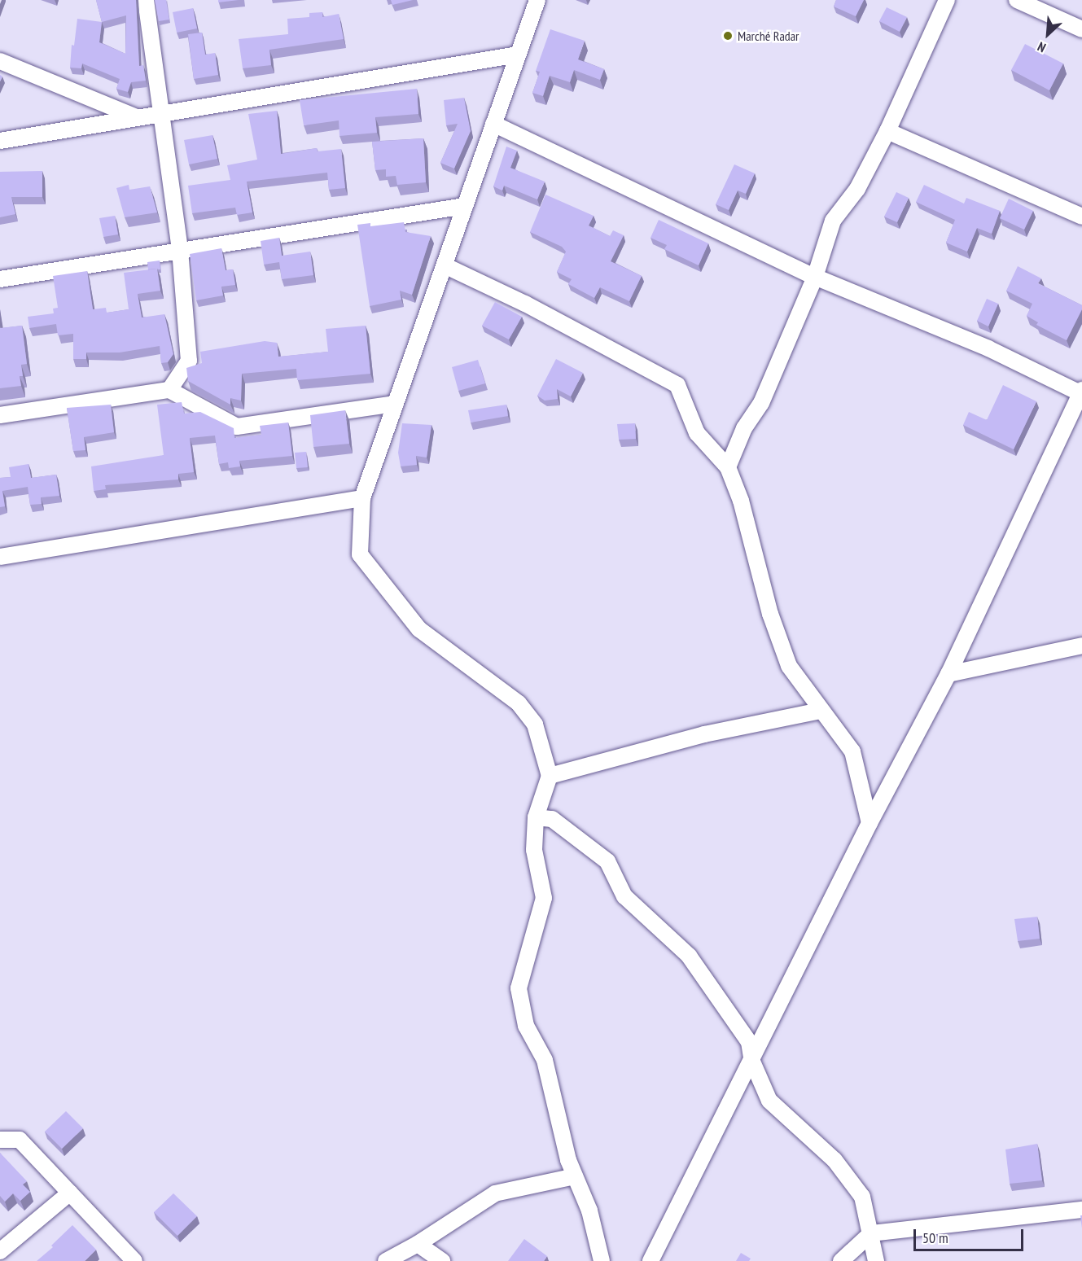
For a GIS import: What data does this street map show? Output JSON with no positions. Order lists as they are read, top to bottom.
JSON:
{
  "places": ["Marché Radar"],
  "scale_bar": "50 m",
  "north": "bottom left"
}
